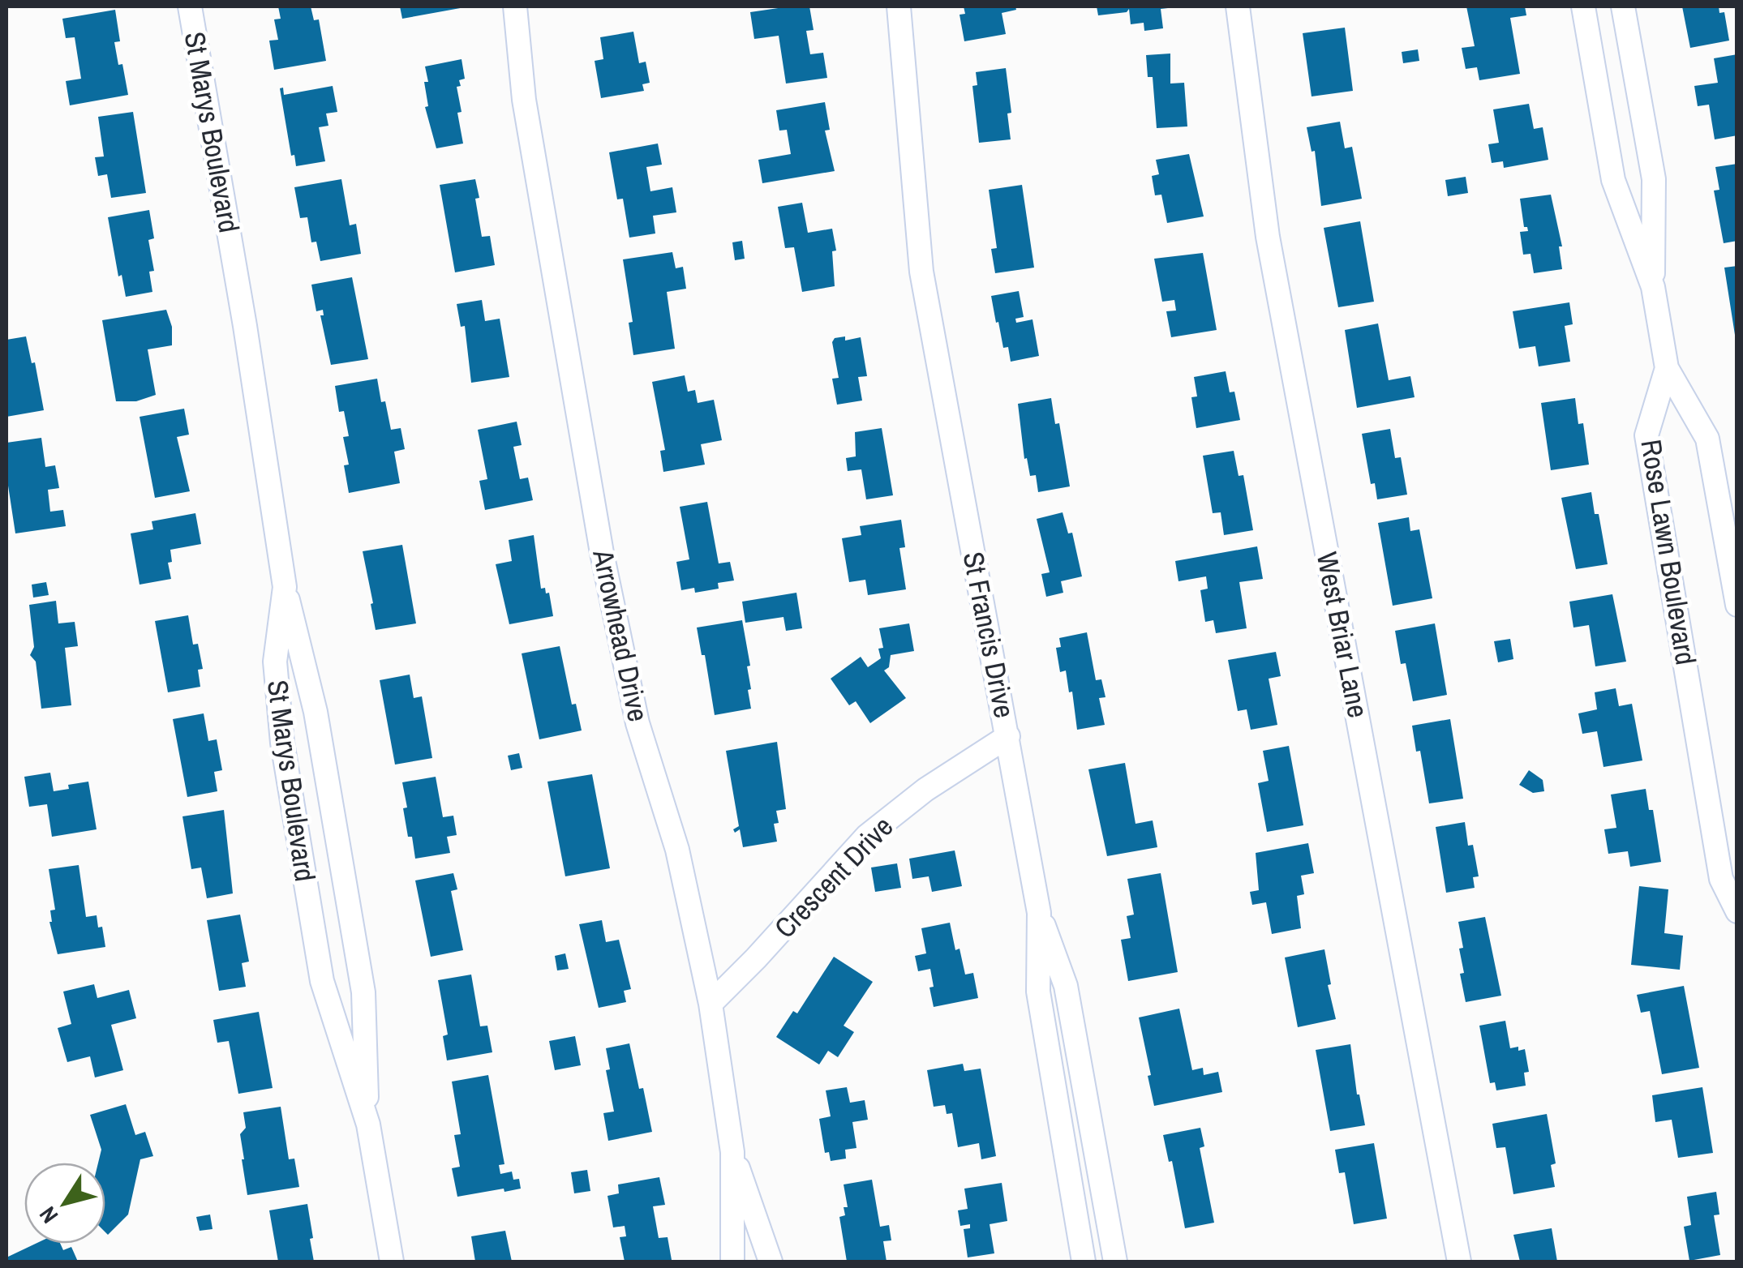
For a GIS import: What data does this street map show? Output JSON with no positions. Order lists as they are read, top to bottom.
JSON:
{
  "streets": {
    "street": [
      "St Marys Boulevard",
      "Rose Lawn Boulevard",
      "St Francis Drive",
      "West Briar Lane",
      "Arrowhead Drive",
      "Crescent Drive"
    ]
  },
  "crossings": [
    ["St Francis Drive", "Crescent Drive"],
    ["Arrowhead Drive", "Crescent Drive"]
  ],
  "north": "bottom left"
}
